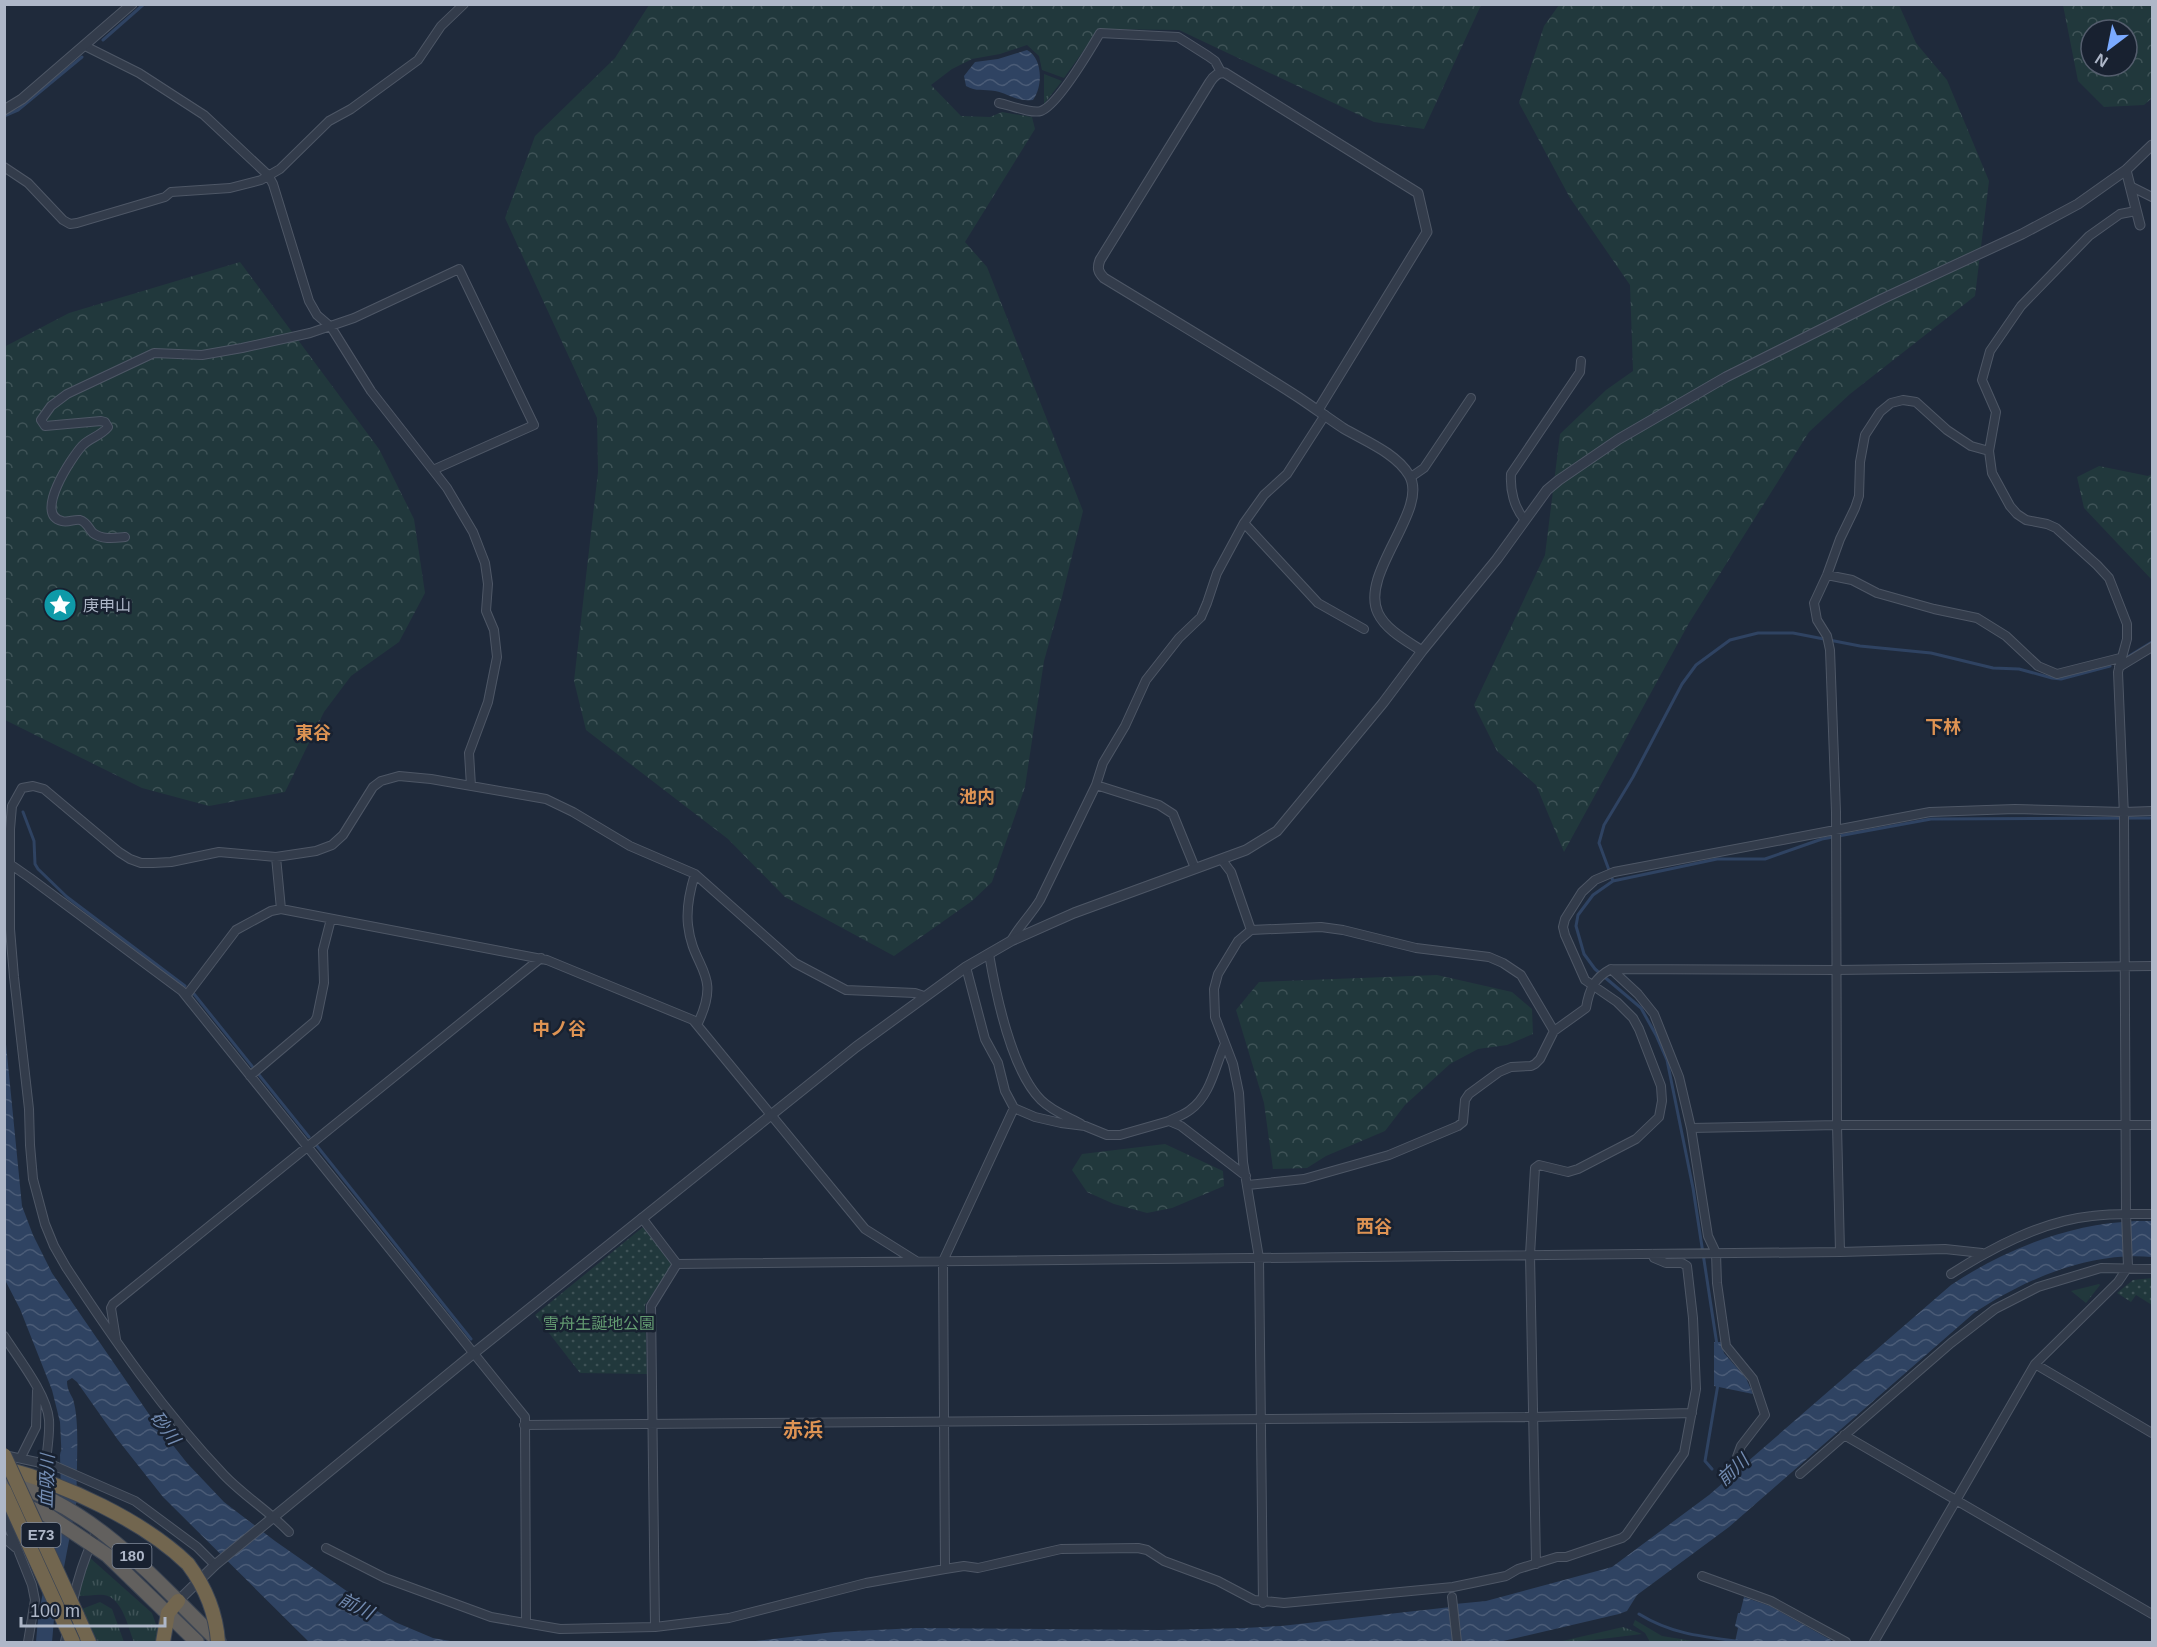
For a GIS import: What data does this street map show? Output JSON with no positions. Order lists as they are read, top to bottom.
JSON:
{
  "streets": {
    "highway": ["E73", "180"]
  },
  "districts": [
    "下林",
    "東谷",
    "池内",
    "中ノ谷",
    "西谷",
    "赤浜"
  ],
  "water": ["砂川", "前川", "血吸川"],
  "parks": ["雪舟生誕地公園"],
  "places": {
    "place": ["庚申山"]
  },
  "scale_bar": "100 m",
  "north": "bottom left"
}
